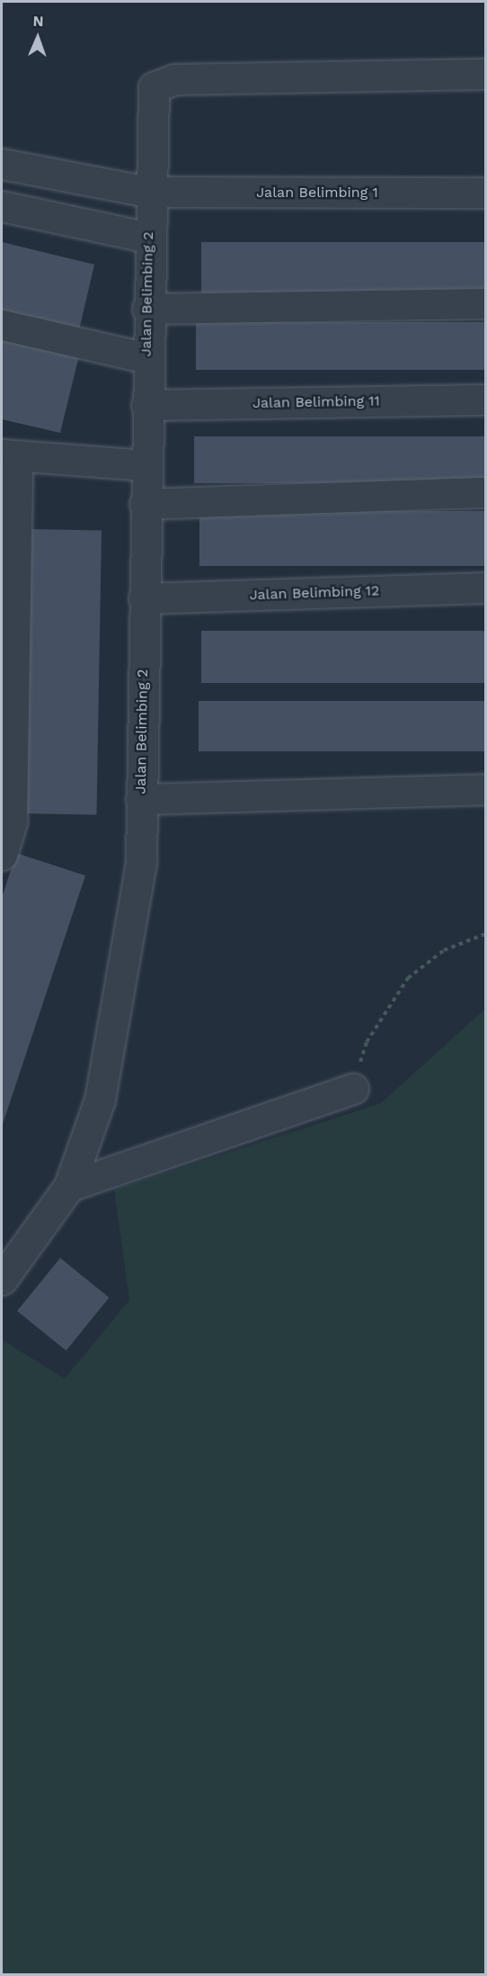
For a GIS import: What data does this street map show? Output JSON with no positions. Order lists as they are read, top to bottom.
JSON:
{
  "streets": {
    "street": [
      "Jalan Belimbing 1",
      "Jalan Belimbing 2",
      "Jalan Belimbing 11",
      "Jalan Belimbing 12"
    ]
  },
  "crossings": [
    ["Jalan Belimbing 1", "Jalan Belimbing 2"],
    ["Jalan Belimbing 2", "Jalan Belimbing 11"],
    ["Jalan Belimbing 2", "Jalan Belimbing 12"]
  ],
  "north": "top"
}
